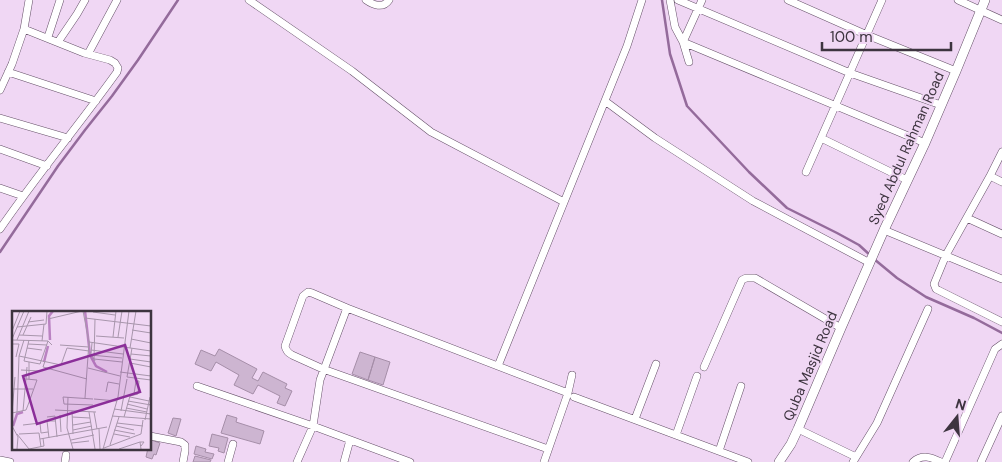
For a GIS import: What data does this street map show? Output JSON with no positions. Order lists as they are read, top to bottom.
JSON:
{
  "streets": {
    "street": ["Syed Abdul Rahman Road", "Quba Masjid Road"]
  },
  "crossings": [
    ["Syed Abdul Rahman Road", "Quba Masjid Road"]
  ],
  "scale_bar": "100 m",
  "north": "top"
}
